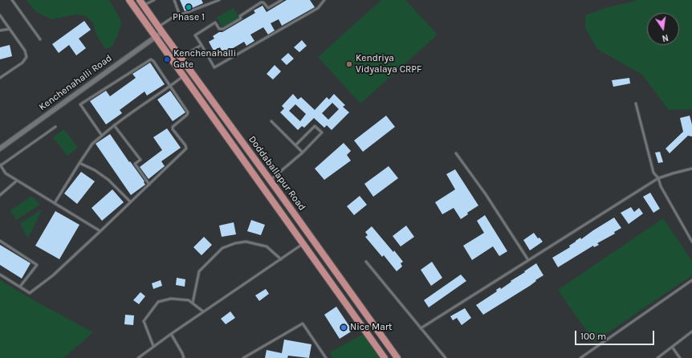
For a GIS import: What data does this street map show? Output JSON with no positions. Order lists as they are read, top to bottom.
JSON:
{
  "streets": {
    "main road": ["Doddaballapur Road"],
    "street": ["Kenchenahalli Road"]
  },
  "crossings": [
    ["Kenchenahalli Road", "Doddaballapur Road"]
  ],
  "places": [
    "Phase 1",
    "Kenchenahalli Gate",
    "Kendriya Vidyalaya CRPF",
    "Nice Mart"
  ],
  "scale_bar": "100 m",
  "north": "bottom"
}
